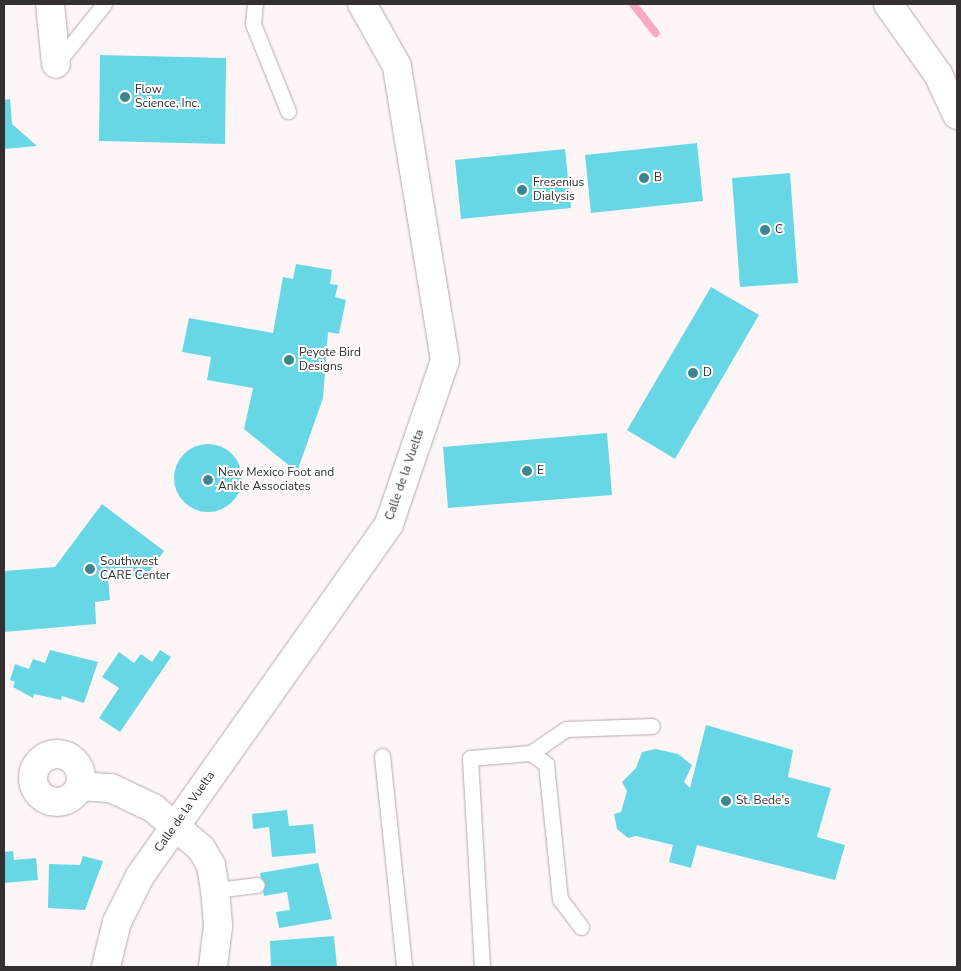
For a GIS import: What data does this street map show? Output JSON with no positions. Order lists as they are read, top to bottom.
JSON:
{
  "streets": {
    "main road": ["Calle de la Vuelta"]
  },
  "places": [
    "Flow Science, Inc.",
    "B",
    "Fresenius Dialysis",
    "C",
    "Peyote Bird Designs",
    "D",
    "E",
    "New Mexico Foot and Ankle Associates",
    "Southwest CARE Center",
    "St. Bede's"
  ]
}
